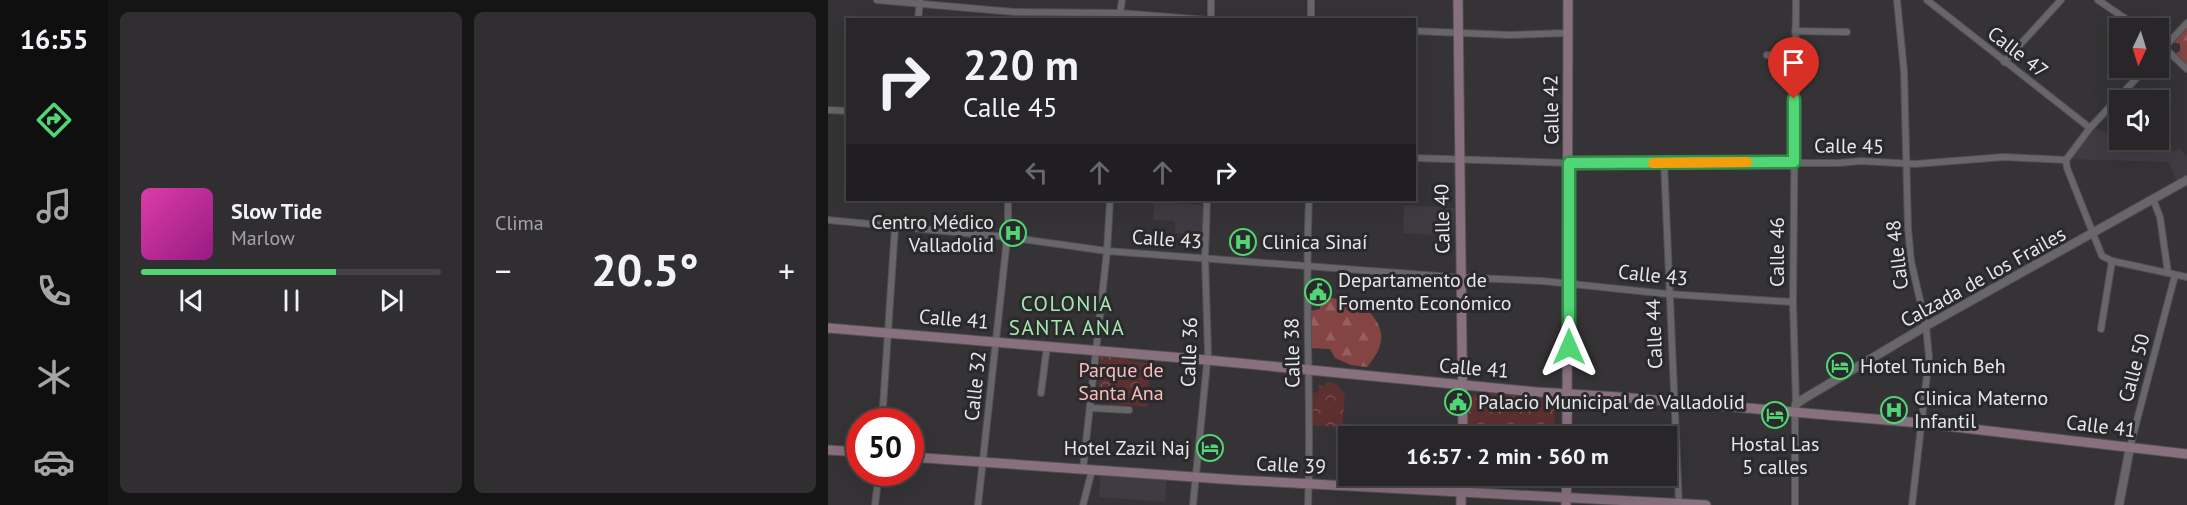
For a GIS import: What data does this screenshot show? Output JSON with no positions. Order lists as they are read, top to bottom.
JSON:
{
  "streets": {
    "main road": [
      "Calle 42",
      "Calle 40",
      "Calle 41",
      "Calle 39"
    ],
    "street": [
      "Calle 47",
      "Calle 45",
      "Calle 43",
      "Calle 46",
      "Calle 48",
      "Calzada de los Frailes",
      "Calle 44",
      "Calle 36",
      "Calle 38",
      "Calle 50",
      "Calle 32"
    ]
  },
  "crossings": [
    ["Calle 42", "Calle 45"],
    ["Calle 42", "Calle 43"],
    ["Calle 42", "Calle 41"],
    ["Calle 45", "Calle 40"],
    ["Calle 45", "Calle 46"],
    ["Calle 45", "Calle 48"],
    ["Calle 45", "Calle 44"],
    ["Calle 40", "Calle 43"],
    ["Calle 40", "Calle 41"],
    ["Calle 43", "Calle 46"],
    ["Calle 43", "Calle 44"],
    ["Calle 43", "Calle 36"],
    ["Calle 43", "Calle 38"],
    ["Calle 43", "Calle 32"],
    ["Calle 46", "Calzada de los Frailes"],
    ["Calle 46", "Calle 41"],
    ["Calle 48", "Calzada de los Frailes"],
    ["Calle 48", "Calle 41"],
    ["Calzada de los Frailes", "Calle 41"],
    ["Calzada de los Frailes", "Calle 50"],
    ["Calle 41", "Calle 44"],
    ["Calle 41", "Calle 36"],
    ["Calle 41", "Calle 38"],
    ["Calle 41", "Calle 50"],
    ["Calle 41", "Calle 32"],
    ["Calle 44", "Calle 39"],
    ["Calle 36", "Calle 39"],
    ["Calle 38", "Calle 39"],
    ["Calle 32", "Calle 39"]
  ],
  "districts": ["COLONIA SANTA ANA"],
  "parks": ["Parque de Santa Ana"],
  "places": {
    "hospital": ["Centro Médico Valladolid", "Clinica Sinaí", "Clinica Materno Infantil"],
    "public building": ["Departamento de Fomento Económico", "Palacio Municipal de Valladolid"],
    "hotel": ["Hotel Tunich Beh", "Hostal Las 5 calles", "Hotel Zazil Naj"]
  },
  "north": "bottom",
  "page": {
    "tabs": "16:55",
    "tile": "Clima",
    "turn": ["220 m", "Calle 45"],
    "song": ["Slow Tide", "Marlow"],
    "heat": ["−", "20.5°", "+"],
    "limit": "50",
    "trip": "16:57 · 2 min · 560 m"
  }
}
